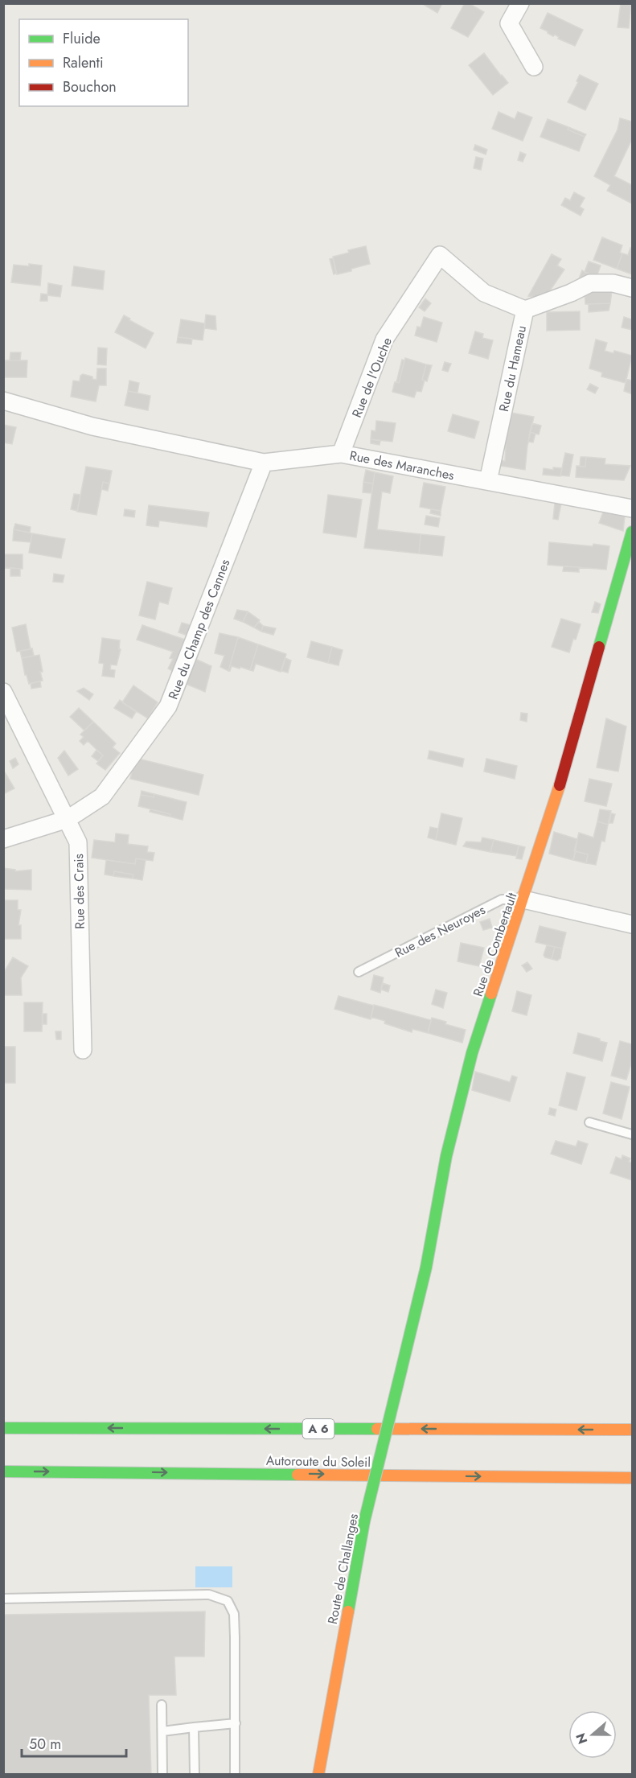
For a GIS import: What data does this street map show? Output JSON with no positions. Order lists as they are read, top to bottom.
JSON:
{
  "streets": {
    "main road": [
      "Rue de Combertault",
      "A 6",
      "Autoroute du Soleil",
      "Route de Challanges"
    ],
    "street": [
      "Rue du Hameau",
      "Rue de l'Ouche",
      "Rue des Maranches",
      "Rue du Champ des Cannes",
      "Rue des Crais"
    ],
    "lane": ["Rue des Neuroyes"]
  },
  "crossings": [
    ["Rue du Hameau", "Rue de l'Ouche"],
    ["Rue du Hameau", "Rue des Maranches"],
    ["Rue de l'Ouche", "Rue des Maranches"],
    ["Rue des Maranches", "Rue du Champ des Cannes"],
    ["Rue du Champ des Cannes", "Rue des Crais"],
    ["Rue des Neuroyes", "Rue de Combertault"],
    ["Rue de Combertault", "Route de Challanges"]
  ],
  "legend": ["Fluide", "Ralenti", "Bouchon"],
  "scale_bar": "50 m",
  "north": "left"
}
